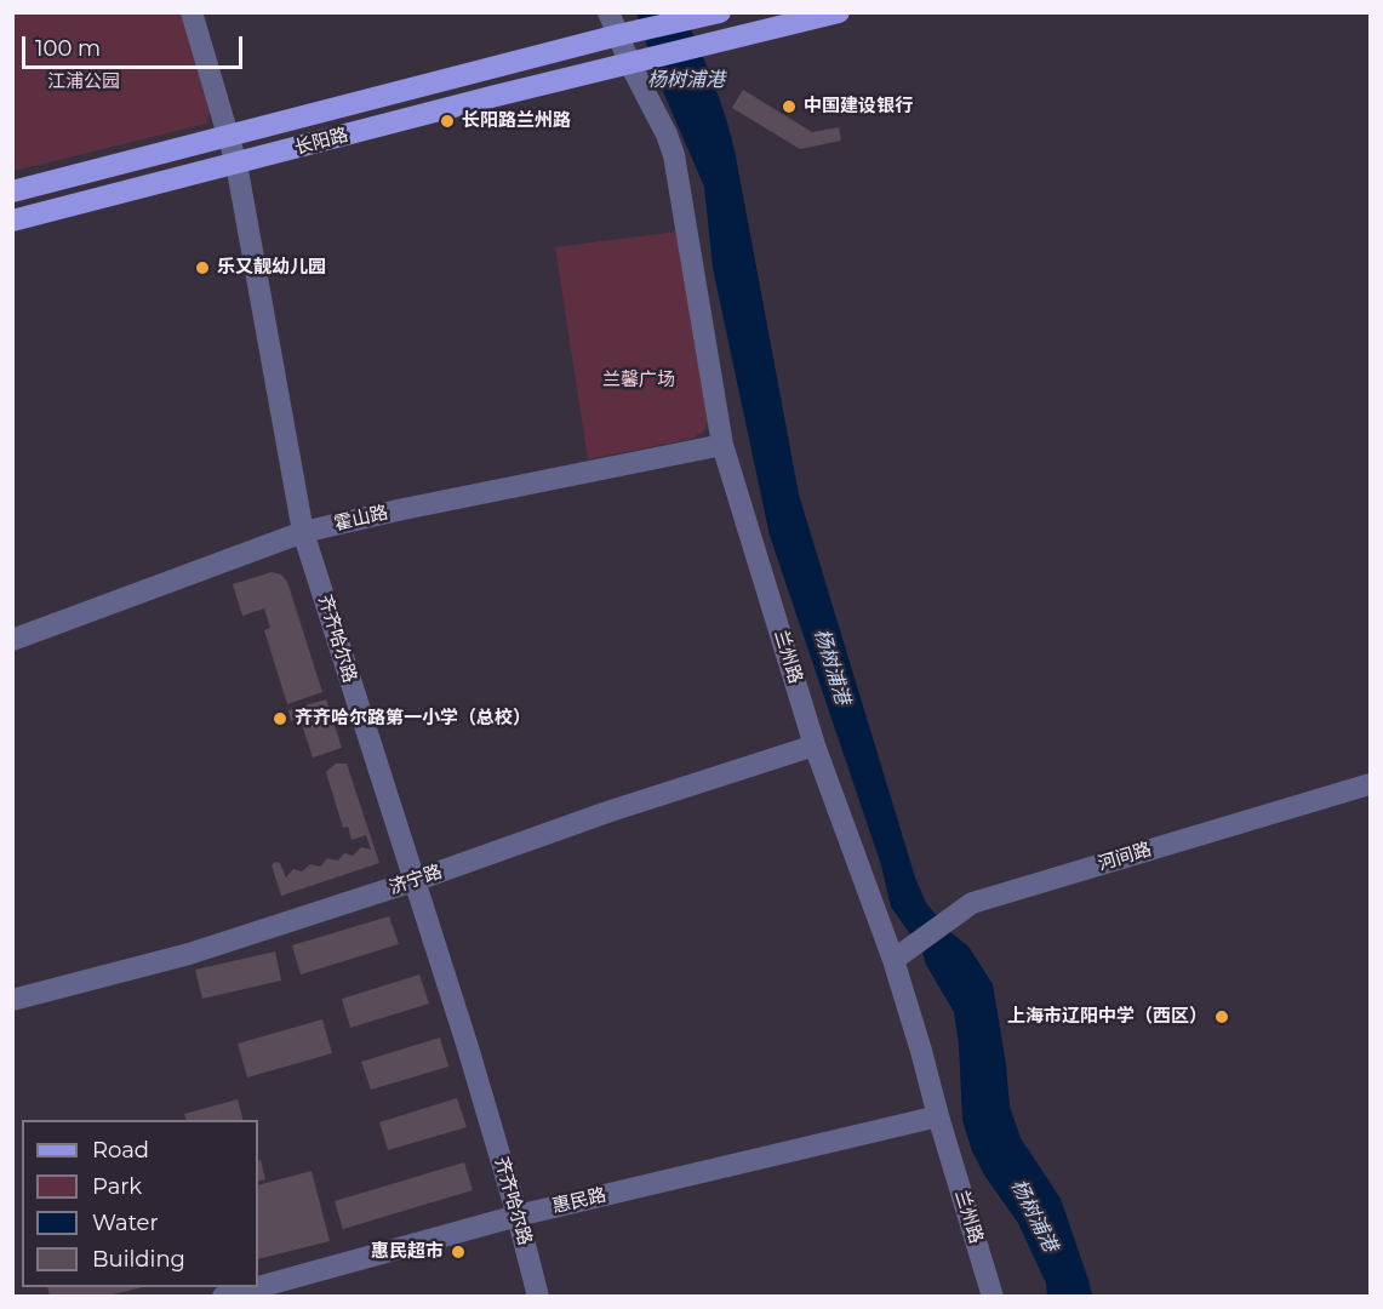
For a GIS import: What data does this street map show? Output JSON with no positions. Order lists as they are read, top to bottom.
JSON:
{
  "streets": {
    "main road": ["长阳路"],
    "street": [
      "霍山路",
      "齐齐哈尔路",
      "兰州路",
      "河间路",
      "济宁路",
      "惠民路"
    ]
  },
  "crossings": [
    ["长阳路", "齐齐哈尔路"],
    ["长阳路", "兰州路"],
    ["霍山路", "齐齐哈尔路"],
    ["霍山路", "兰州路"],
    ["齐齐哈尔路", "济宁路"],
    ["齐齐哈尔路", "惠民路"],
    ["兰州路", "河间路"],
    ["兰州路", "济宁路"],
    ["兰州路", "惠民路"]
  ],
  "water": ["杨树浦港"],
  "parks": ["江浦公园", "兰馨广场"],
  "places": [
    "中国建设银行",
    "长阳路兰州路",
    "乐又靓幼儿园",
    "齐齐哈尔路第一小学（总校）",
    "上海市辽阳中学（西区）",
    "惠民超市"
  ],
  "legend": [
    "Road",
    "Park",
    "Water",
    "Building"
  ],
  "scale_bar": "100 m"
}
